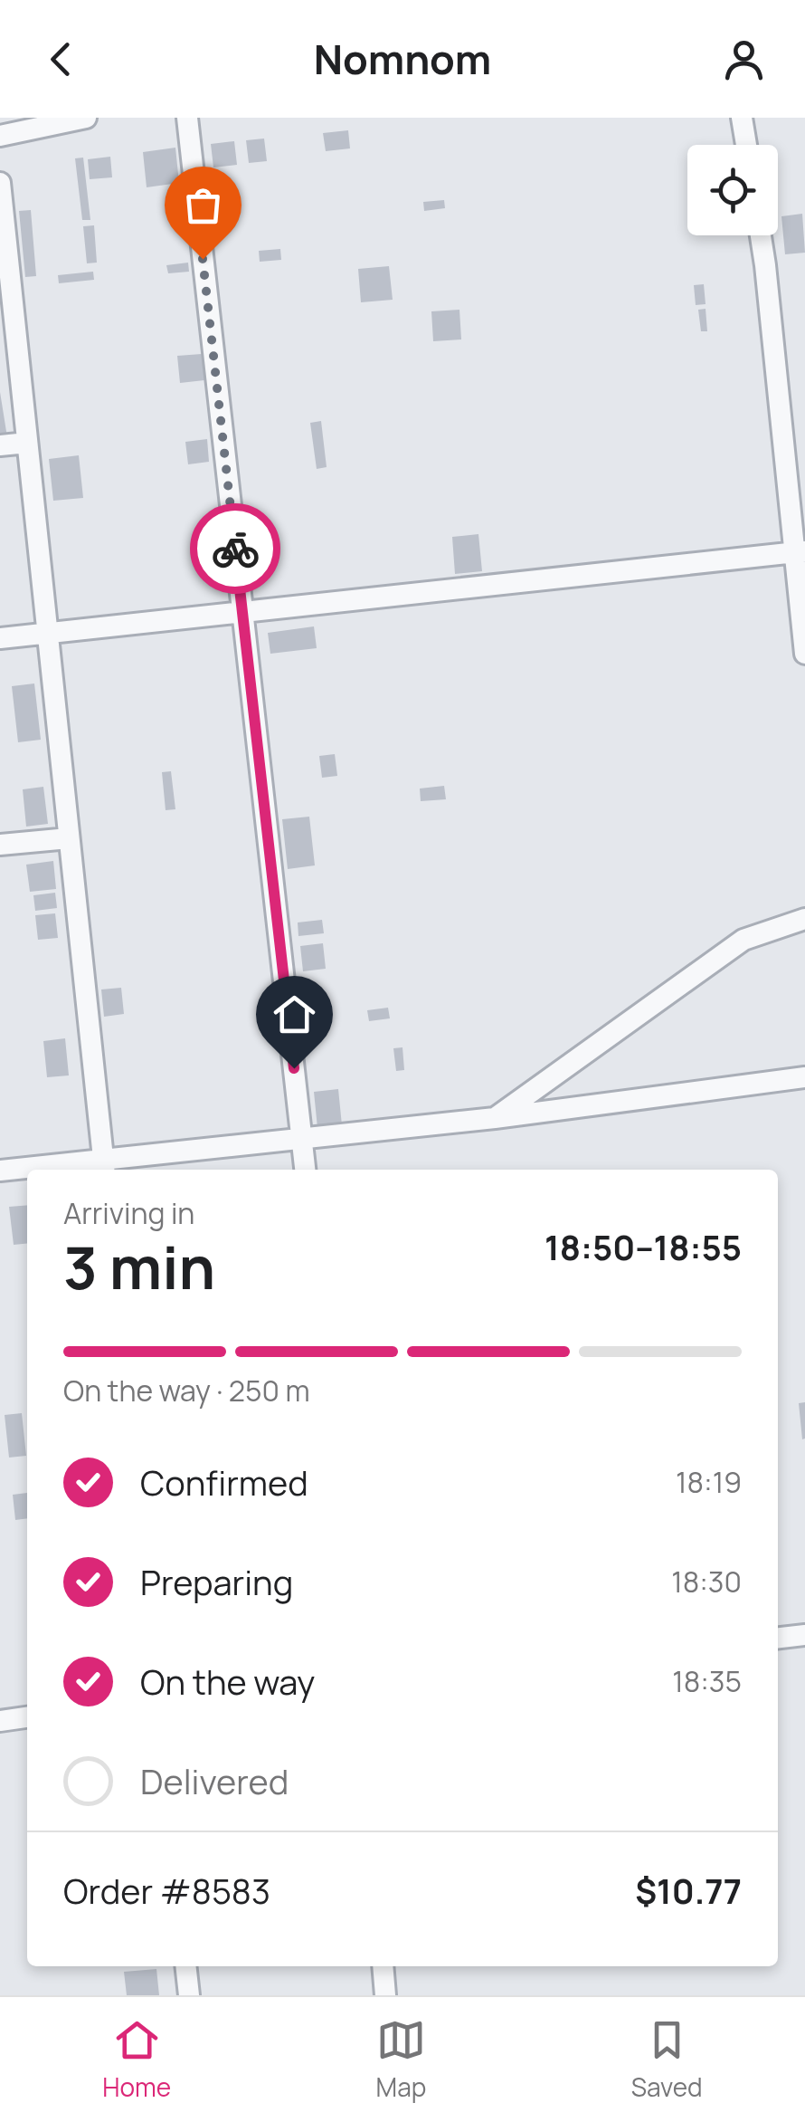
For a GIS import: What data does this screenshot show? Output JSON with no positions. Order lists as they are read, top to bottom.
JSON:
{
  "page": {
    "header": "Nomnom",
    "heading": ["3 min", "Arriving in", "18:50–18:55"],
    "panel": ["Order #8583", "$10.77"],
    "bar": "On the way · 250 m",
    "list": [
      ["Confirmed", "18:19"],
      ["Preparing", "18:30"],
      ["On the way", "18:35"],
      "Delivered"
    ],
    "tabs": ["Home", "Map", "Saved"]
  }
}
